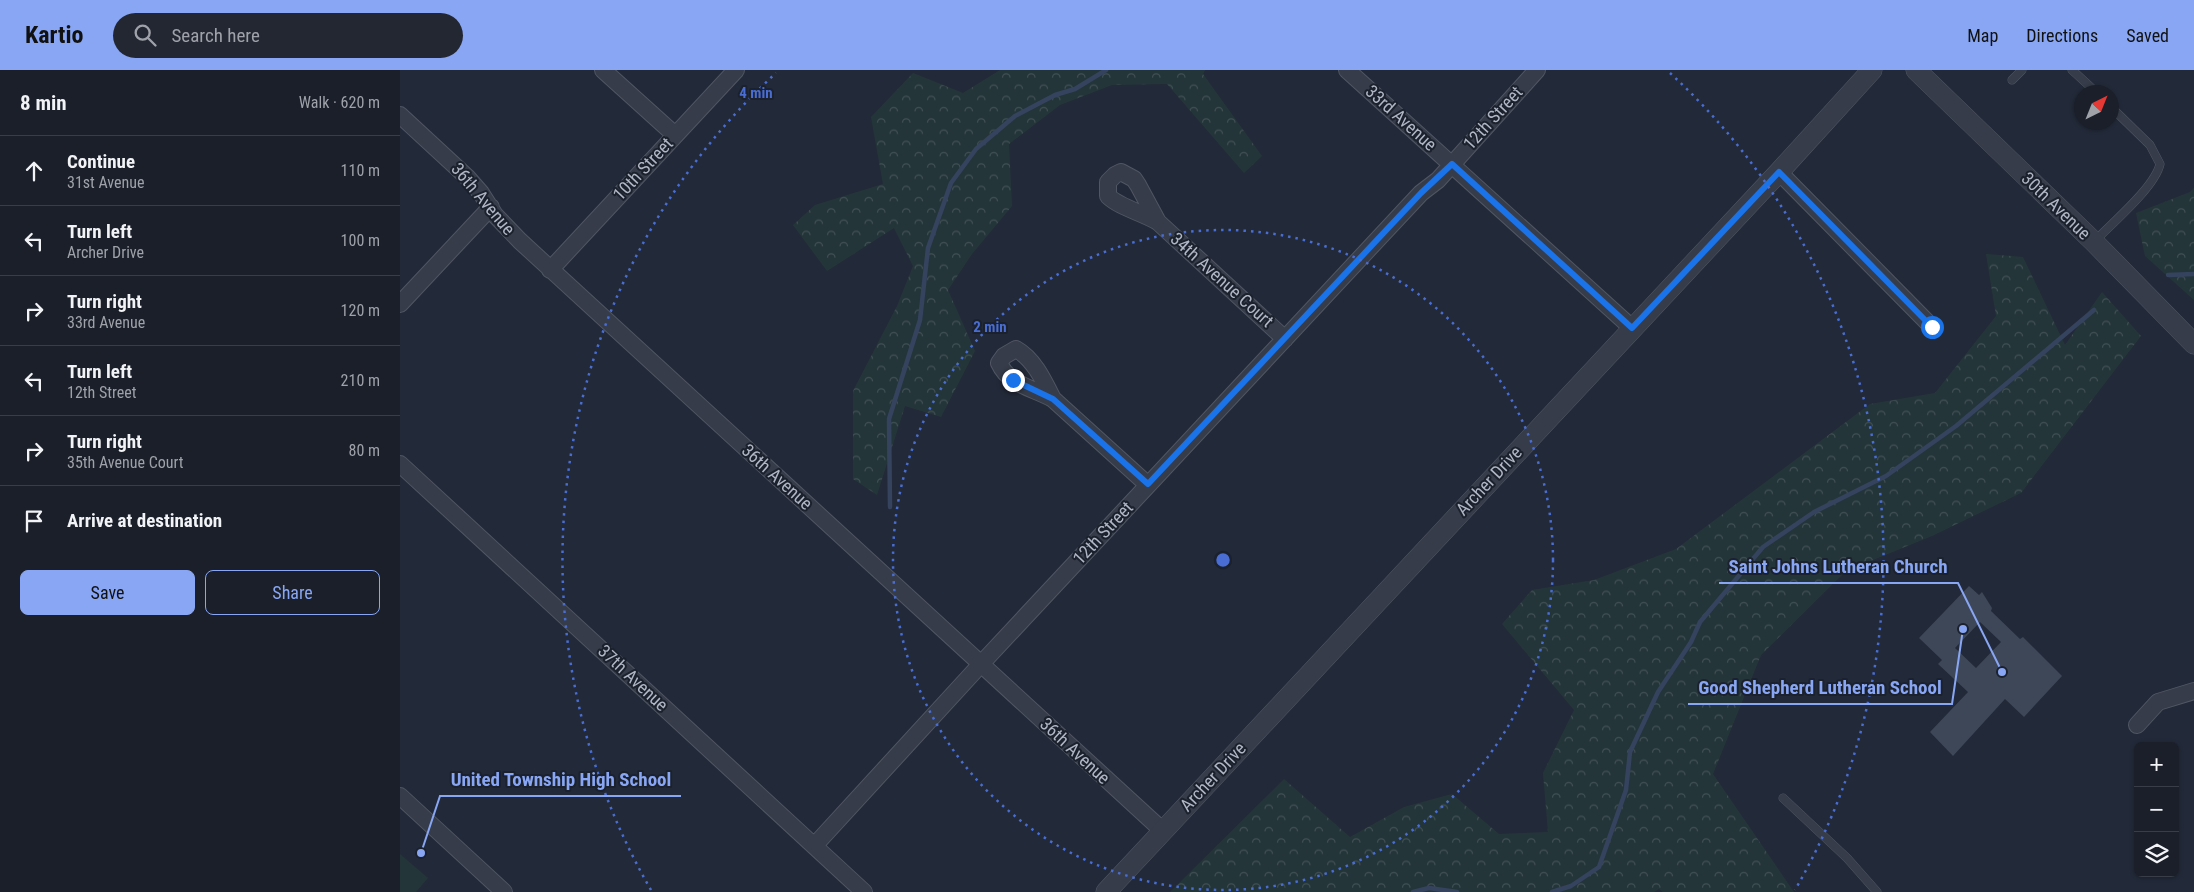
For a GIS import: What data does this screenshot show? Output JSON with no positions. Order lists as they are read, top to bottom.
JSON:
{
  "streets": {
    "street": [
      "33rd Avenue",
      "12th Street",
      "10th Street",
      "36th Avenue",
      "30th Avenue",
      "34th Avenue Court",
      "Archer Drive",
      "37th Avenue"
    ]
  },
  "crossings": [
    ["33rd Avenue", "12th Street"],
    ["33rd Avenue", "Archer Drive"],
    ["12th Street", "36th Avenue"],
    ["12th Street", "34th Avenue Court"],
    ["12th Street", "37th Avenue"],
    ["10th Street", "36th Avenue"],
    ["36th Avenue", "Archer Drive"]
  ],
  "places": ["Good Shepherd Lutheran School", "Saint Johns Lutheran Church", "United Township High School"],
  "north": "top right",
  "page": {
    "header": "Kartio",
    "search": "Search here",
    "nav": ["Map", "Directions", "Saved"],
    "heading": ["8 min", "Walk · 620 m"],
    "list": [
      ["Continue", "31st Avenue", "110 m"],
      ["Turn left", "Archer Drive", "100 m"],
      ["Turn right", "33rd Avenue", "120 m"],
      ["Turn left", "12th Street", "210 m"],
      ["Turn right", "35th Avenue Court", "80 m"],
      "Arrive at destination"
    ],
    "buttons": ["Save", "Share"],
    "map_buttons": ["+", "−"]
  },
  "rings": ["4 min", "2 min"]
}
